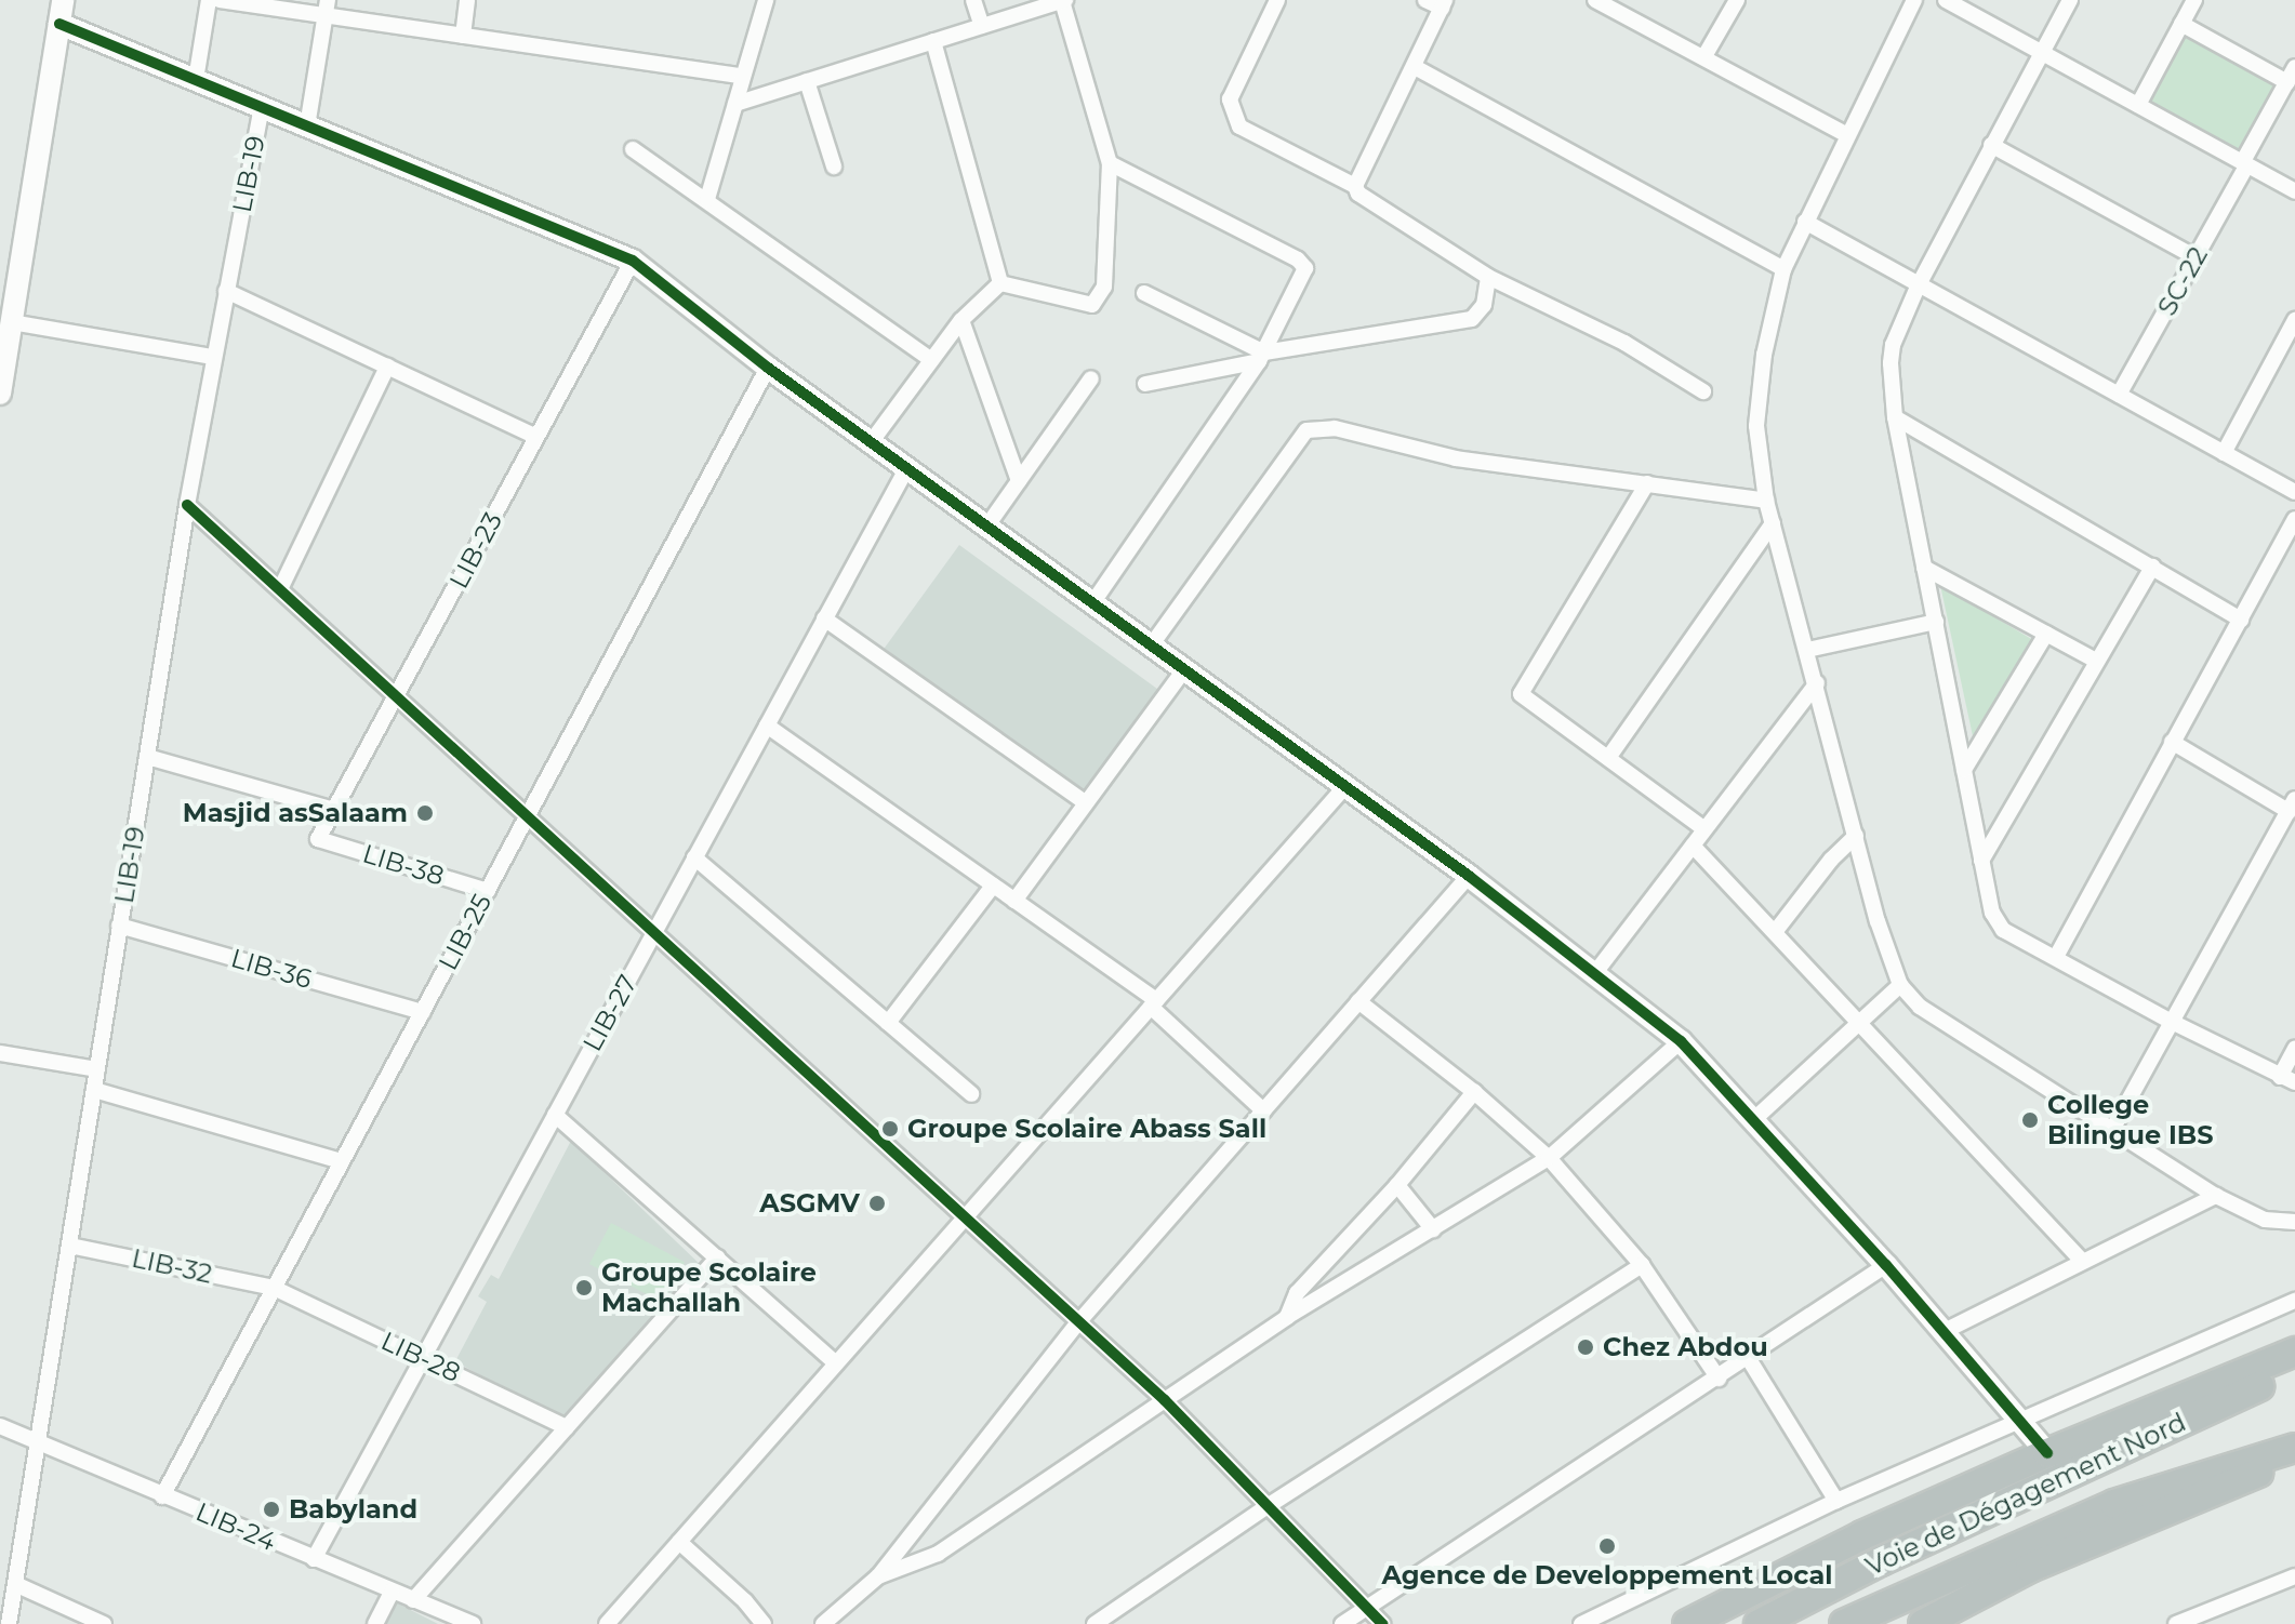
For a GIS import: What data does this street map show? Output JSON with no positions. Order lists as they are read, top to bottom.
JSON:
{
  "streets": {
    "highway": ["Voie de Dégagement Nord"],
    "street": [
      "LIB-19",
      "SC-22",
      "LIB-23",
      "LIB-38",
      "LIB-25",
      "LIB-36",
      "LIB-27",
      "LIB-32",
      "LIB-28",
      "LIB-24"
    ]
  },
  "crossings": [
    ["LIB-19", "LIB-36"],
    ["LIB-19", "LIB-32"],
    ["LIB-19", "LIB-24"],
    ["LIB-23", "LIB-38"],
    ["LIB-38", "LIB-25"],
    ["LIB-25", "LIB-36"],
    ["LIB-25", "LIB-32"],
    ["LIB-25", "LIB-28"],
    ["LIB-25", "LIB-24"],
    ["LIB-27", "LIB-28"],
    ["LIB-27", "LIB-24"],
    ["LIB-32", "LIB-28"]
  ],
  "places": [
    "Masjid asSalaam",
    "College Bilingue IBS",
    "Groupe Scolaire Abass Sall",
    "ASGMV",
    "Groupe Scolaire Machallah",
    "Chez Abdou",
    "Babyland",
    "Agence de Developpement Local"
  ]
}
